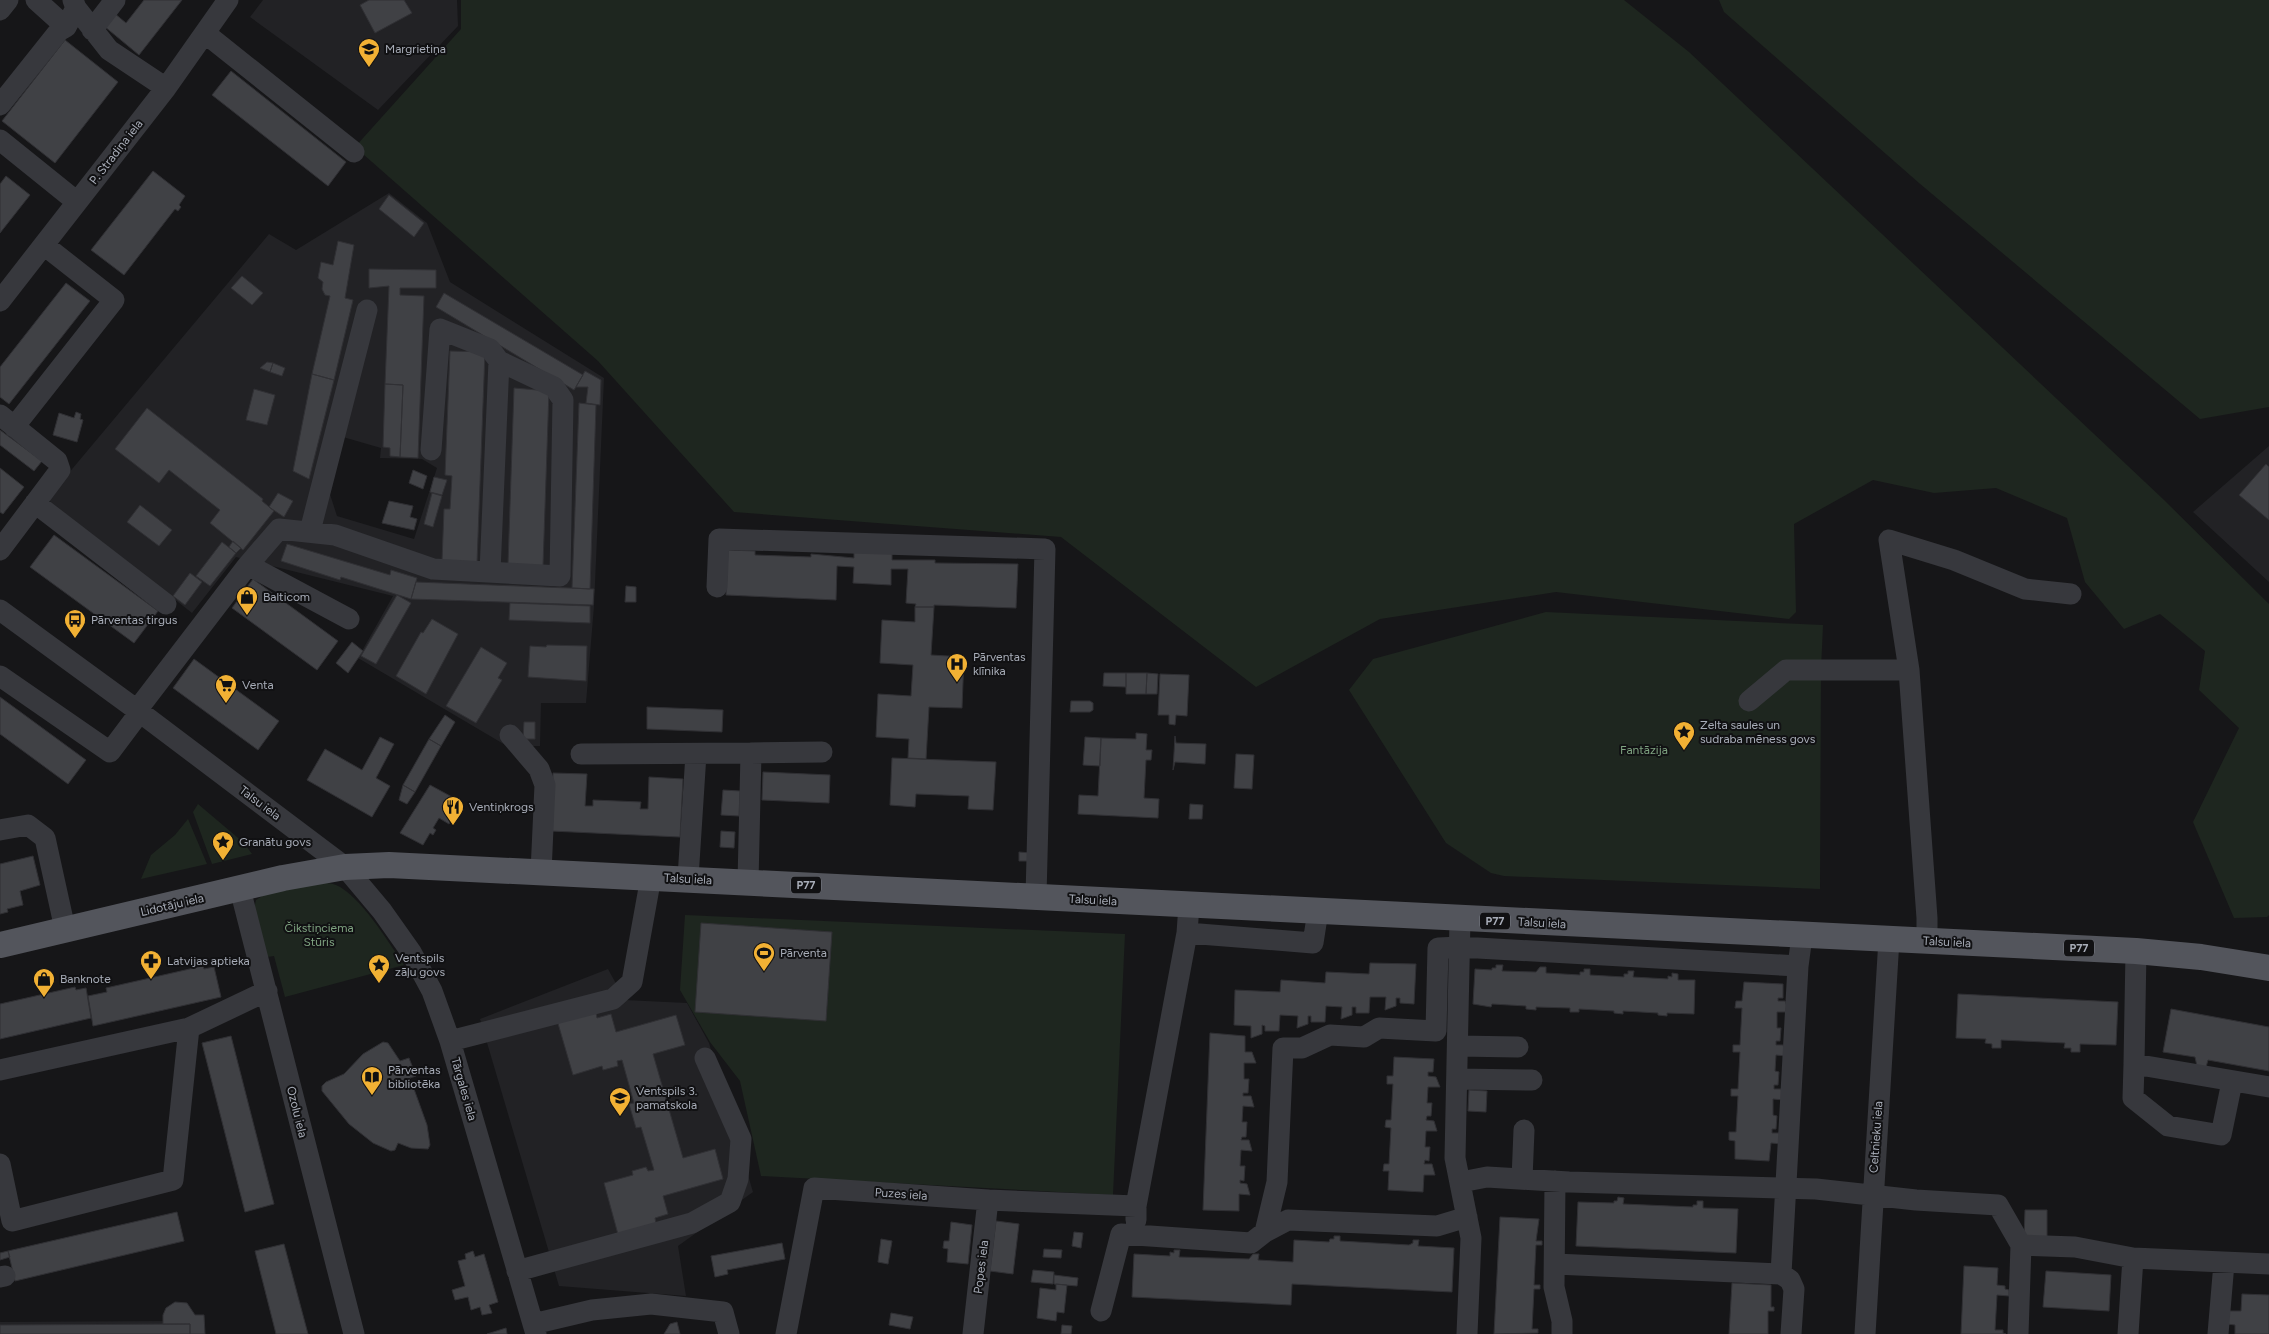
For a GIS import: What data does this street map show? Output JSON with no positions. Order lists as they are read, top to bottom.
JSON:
{
  "streets": {
    "main road": ["Talsu iela", "P77", "Lidotāju iela"],
    "street": [
      "P. Stradiņa iela",
      "Tārgales iela",
      "Ozolu iela",
      "Celtnieku iela",
      "Puzes iela",
      "Popes iela"
    ]
  },
  "crossings": [
    ["Talsu iela", "Lidotāju iela"],
    ["Talsu iela", "Tārgales iela"],
    ["Talsu iela", "Celtnieku iela"],
    ["Lidotāju iela", "Tārgales iela"],
    ["Lidotāju iela", "Ozolu iela"],
    ["Puzes iela", "Popes iela"]
  ],
  "parks": ["Fantāzija", "Čikstiņciema Stūris"],
  "places": {
    "school or university": ["Margrietiņa", "Ventspils 3. pamatskola"],
    "shop": ["Balticom", "Banknote"],
    "bus stop": ["Pārventas tirgus"],
    "hospital": ["Pārventas klīnika"],
    "supermarket": ["Venta"],
    "place": ["Zelta saules un sudraba mēness govs", "Granātu govs", "Ventspils zāļu govs"],
    "restaurant": ["Ventiņkrogs"],
    "sports": ["Pārventa"],
    "pharmacy": ["Latvijas aptieka"],
    "library": ["Pārventas bibliotēka"]
  }
}
